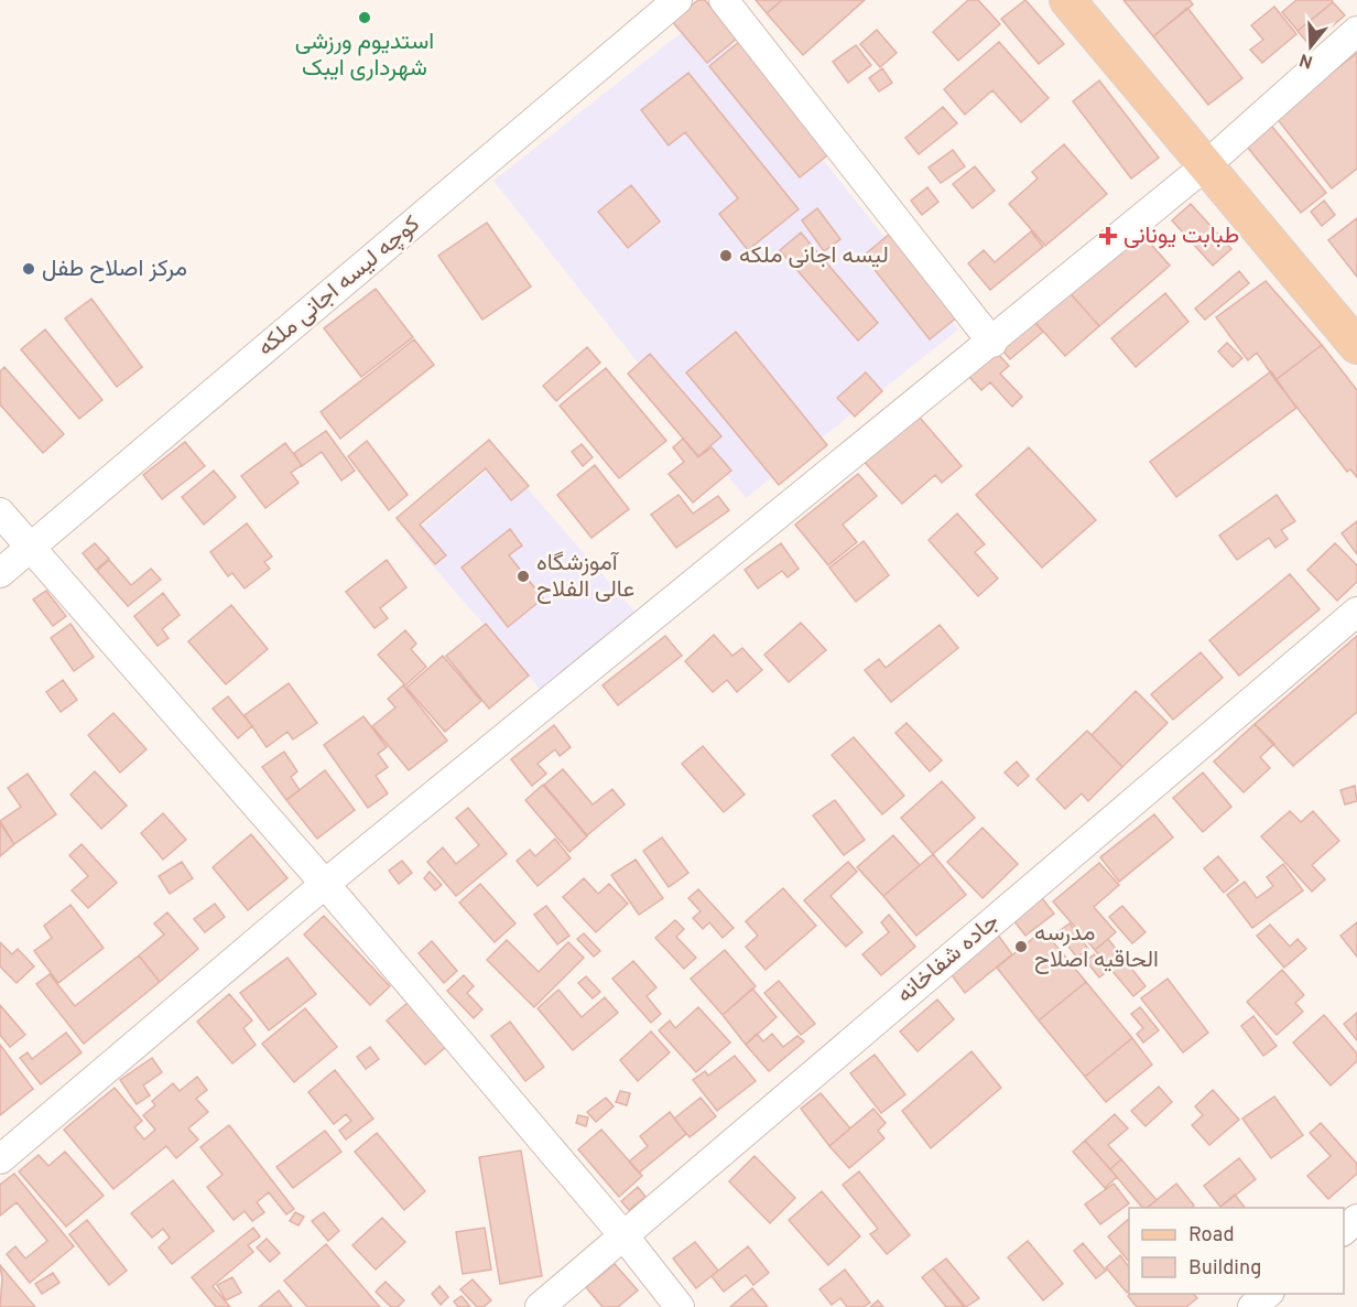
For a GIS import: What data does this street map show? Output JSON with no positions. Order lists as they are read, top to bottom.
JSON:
{
  "streets": {
    "street": ["کوچه لیسه اجانی ملکه", "جاده شفاخانه"]
  },
  "places": {
    "other": [
      "استدیوم ورزشی شهرداری ایبک",
      "لیسه اجانی ملکه",
      "مرکز اصلاح طفل",
      "آموزشگاه عالی الفلاح",
      "مدرسه الحاقیه اصلاح"
    ],
    "health": ["طبابت یونانی"]
  },
  "legend": ["Road", "Building"],
  "north": "bottom"
}
